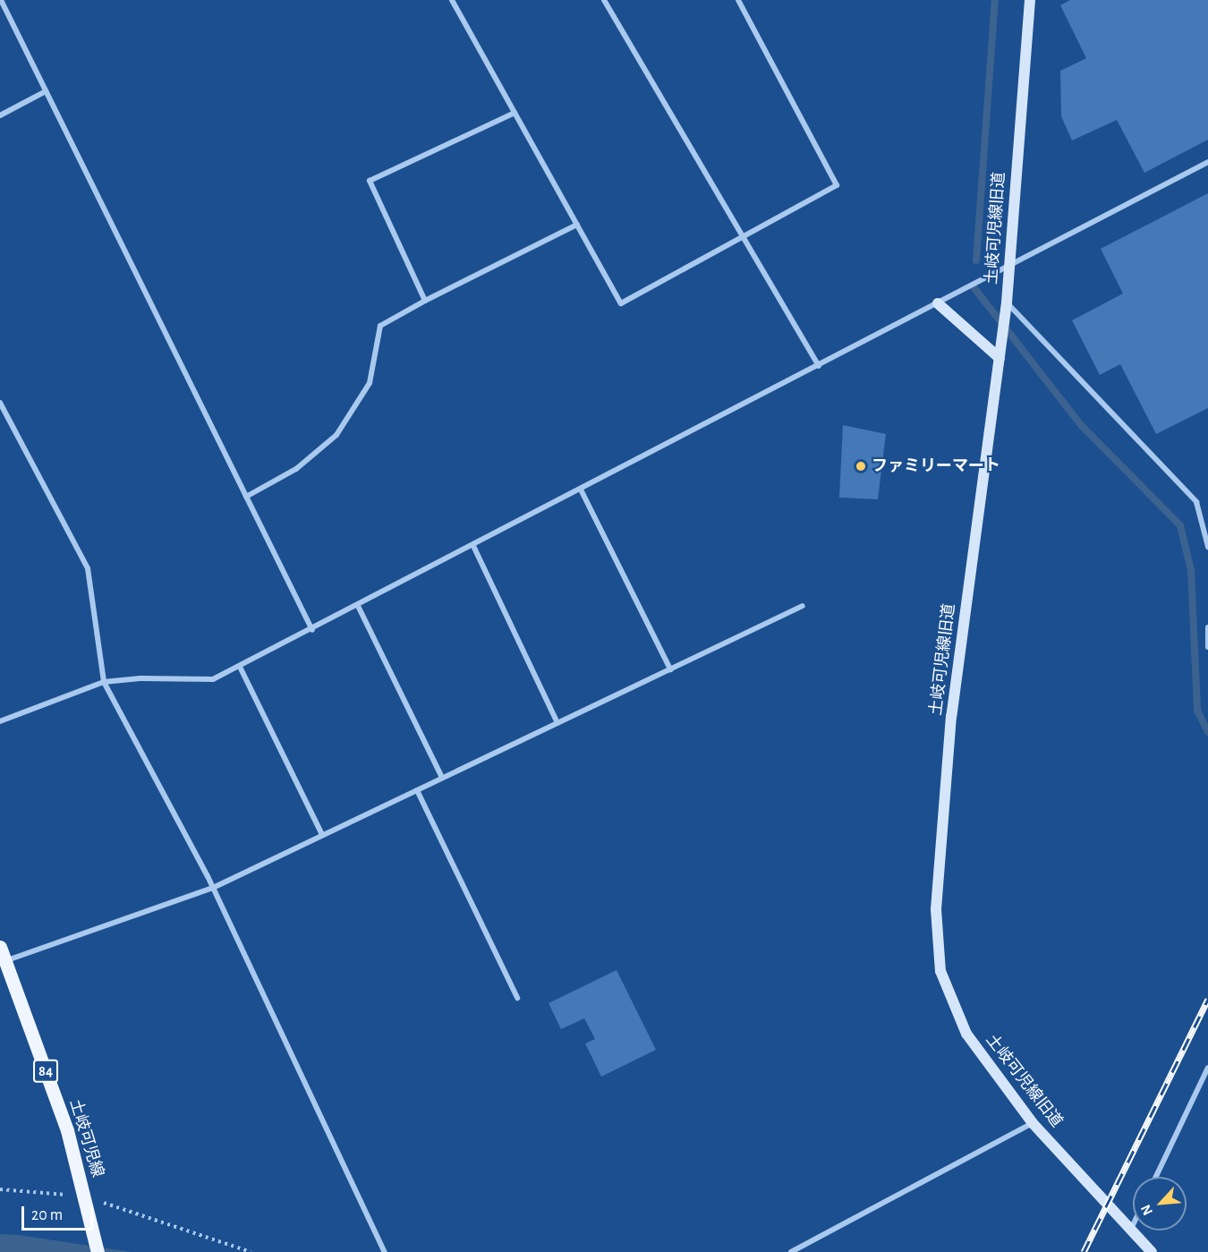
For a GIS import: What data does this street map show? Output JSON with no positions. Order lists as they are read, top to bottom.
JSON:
{
  "streets": {
    "main road": ["84", "土岐可児線"],
    "street": ["土岐可児線旧道"]
  },
  "places": ["ファミリーマート"],
  "scale_bar": "20 m",
  "north": "bottom left"
}
